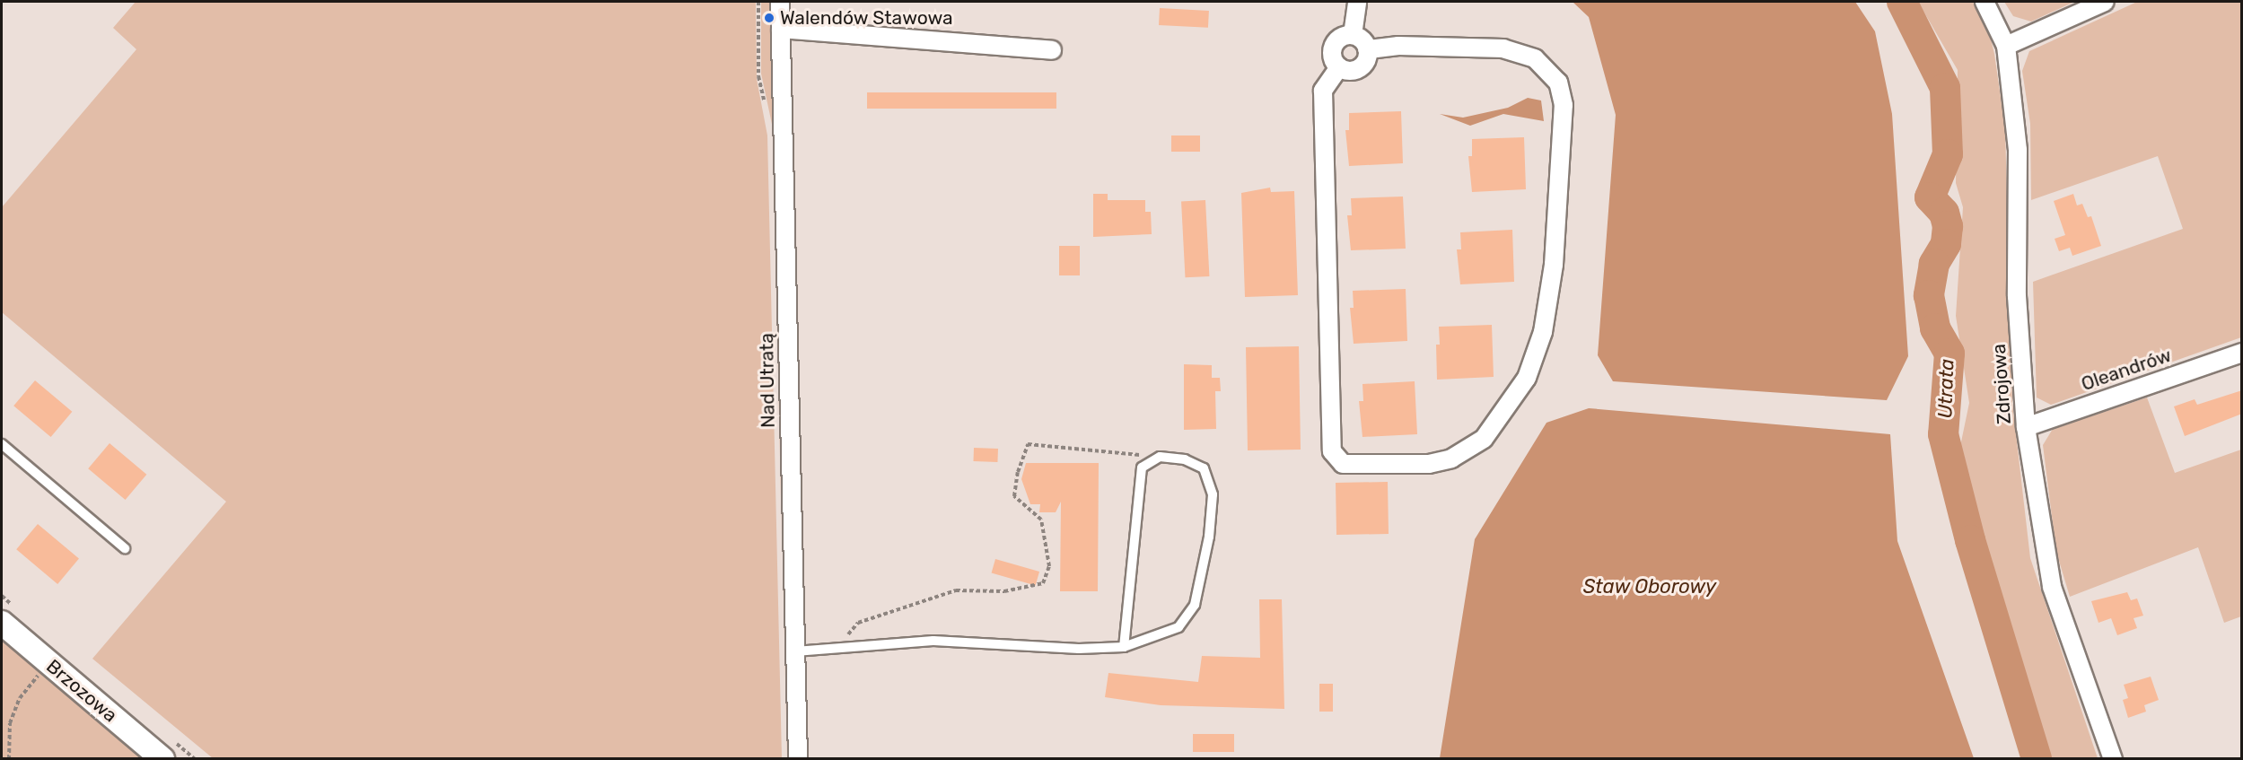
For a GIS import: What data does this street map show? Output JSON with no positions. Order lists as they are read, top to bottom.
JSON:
{
  "streets": {
    "street": [
      "Oleandrów",
      "Nad Utratą",
      "Zdrojowa",
      "Brzozowa"
    ]
  },
  "crossings": [
    ["Oleandrów", "Zdrojowa"]
  ],
  "water": ["Utrata", "Staw Oborowy"],
  "places": ["Walendów Stawowa"]
}
